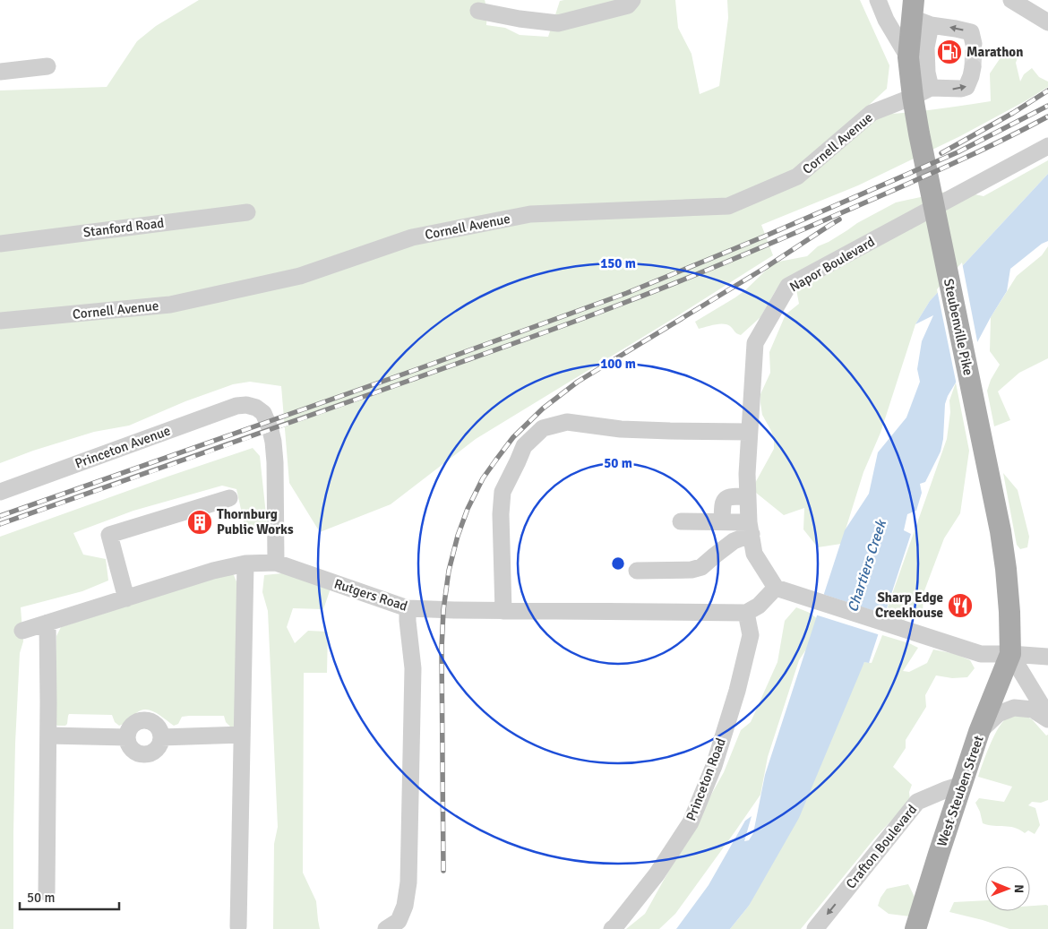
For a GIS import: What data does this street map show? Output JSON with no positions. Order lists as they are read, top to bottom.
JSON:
{
  "streets": {
    "main road": ["Steubenville Pike", "West Steuben Street"],
    "street": [
      "Cornell Avenue",
      "Stanford Road",
      "Napor Boulevard",
      "Princeton Avenue",
      "Rutgers Road",
      "Princeton Road",
      "Crafton Boulevard"
    ]
  },
  "crossings": [
    ["Cornell Avenue", "Steubenville Pike"],
    ["Steubenville Pike", "West Steuben Street"],
    ["Princeton Avenue", "Rutgers Road"],
    ["Rutgers Road", "Princeton Road"],
    ["West Steuben Street", "Crafton Boulevard"]
  ],
  "one_way": ["Crafton Boulevard"],
  "water": ["Chartiers Creek"],
  "places": {
    "fuel station": ["Marathon"],
    "building": ["Thornburg Public Works"],
    "restaurant": ["Sharp Edge Creekhouse"]
  },
  "scale_bar": "50 m",
  "north": "right",
  "rings": ["150 m", "100 m", "50 m"]
}
